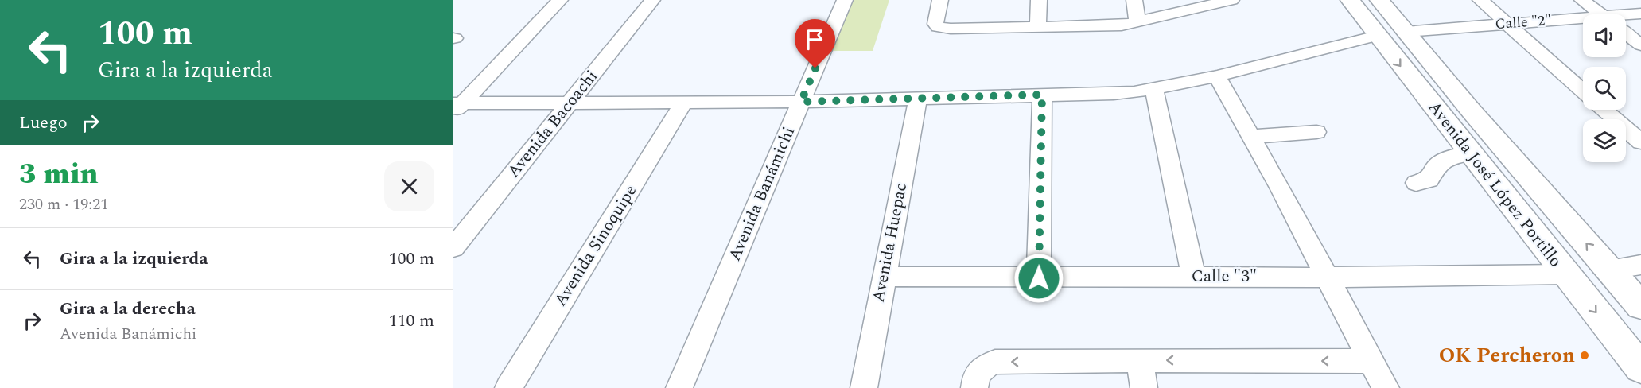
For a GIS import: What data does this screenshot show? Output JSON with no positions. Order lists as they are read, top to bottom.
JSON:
{
  "streets": {
    "main road": ["Avenida José López Portillo"],
    "street": [
      "Calle \"2\"",
      "Avenida Bacoachi",
      "Avenida Banámichi",
      "Avenida Huepac",
      "Avenida Sinoquipe",
      "Calle \"3\""
    ]
  },
  "crossings": [
    ["Calle \"2\"", "Avenida José López Portillo"],
    ["Avenida José López Portillo", "Calle \"3\""],
    ["Avenida Huepac", "Calle \"3\""]
  ],
  "places": ["OK Percheron"],
  "page": {
    "turn": ["100 m", "Gira a la izquierda"],
    "then": "Luego",
    "heading": ["3 min", "230 m · 19:21"],
    "list": [
      {
        "name": "Gira a la izquierda",
        "value": "100 m"
      },
      {
        "name": "Gira a la derecha",
        "note": "Avenida Banámichi",
        "value": "110 m"
      }
    ]
  }
}
